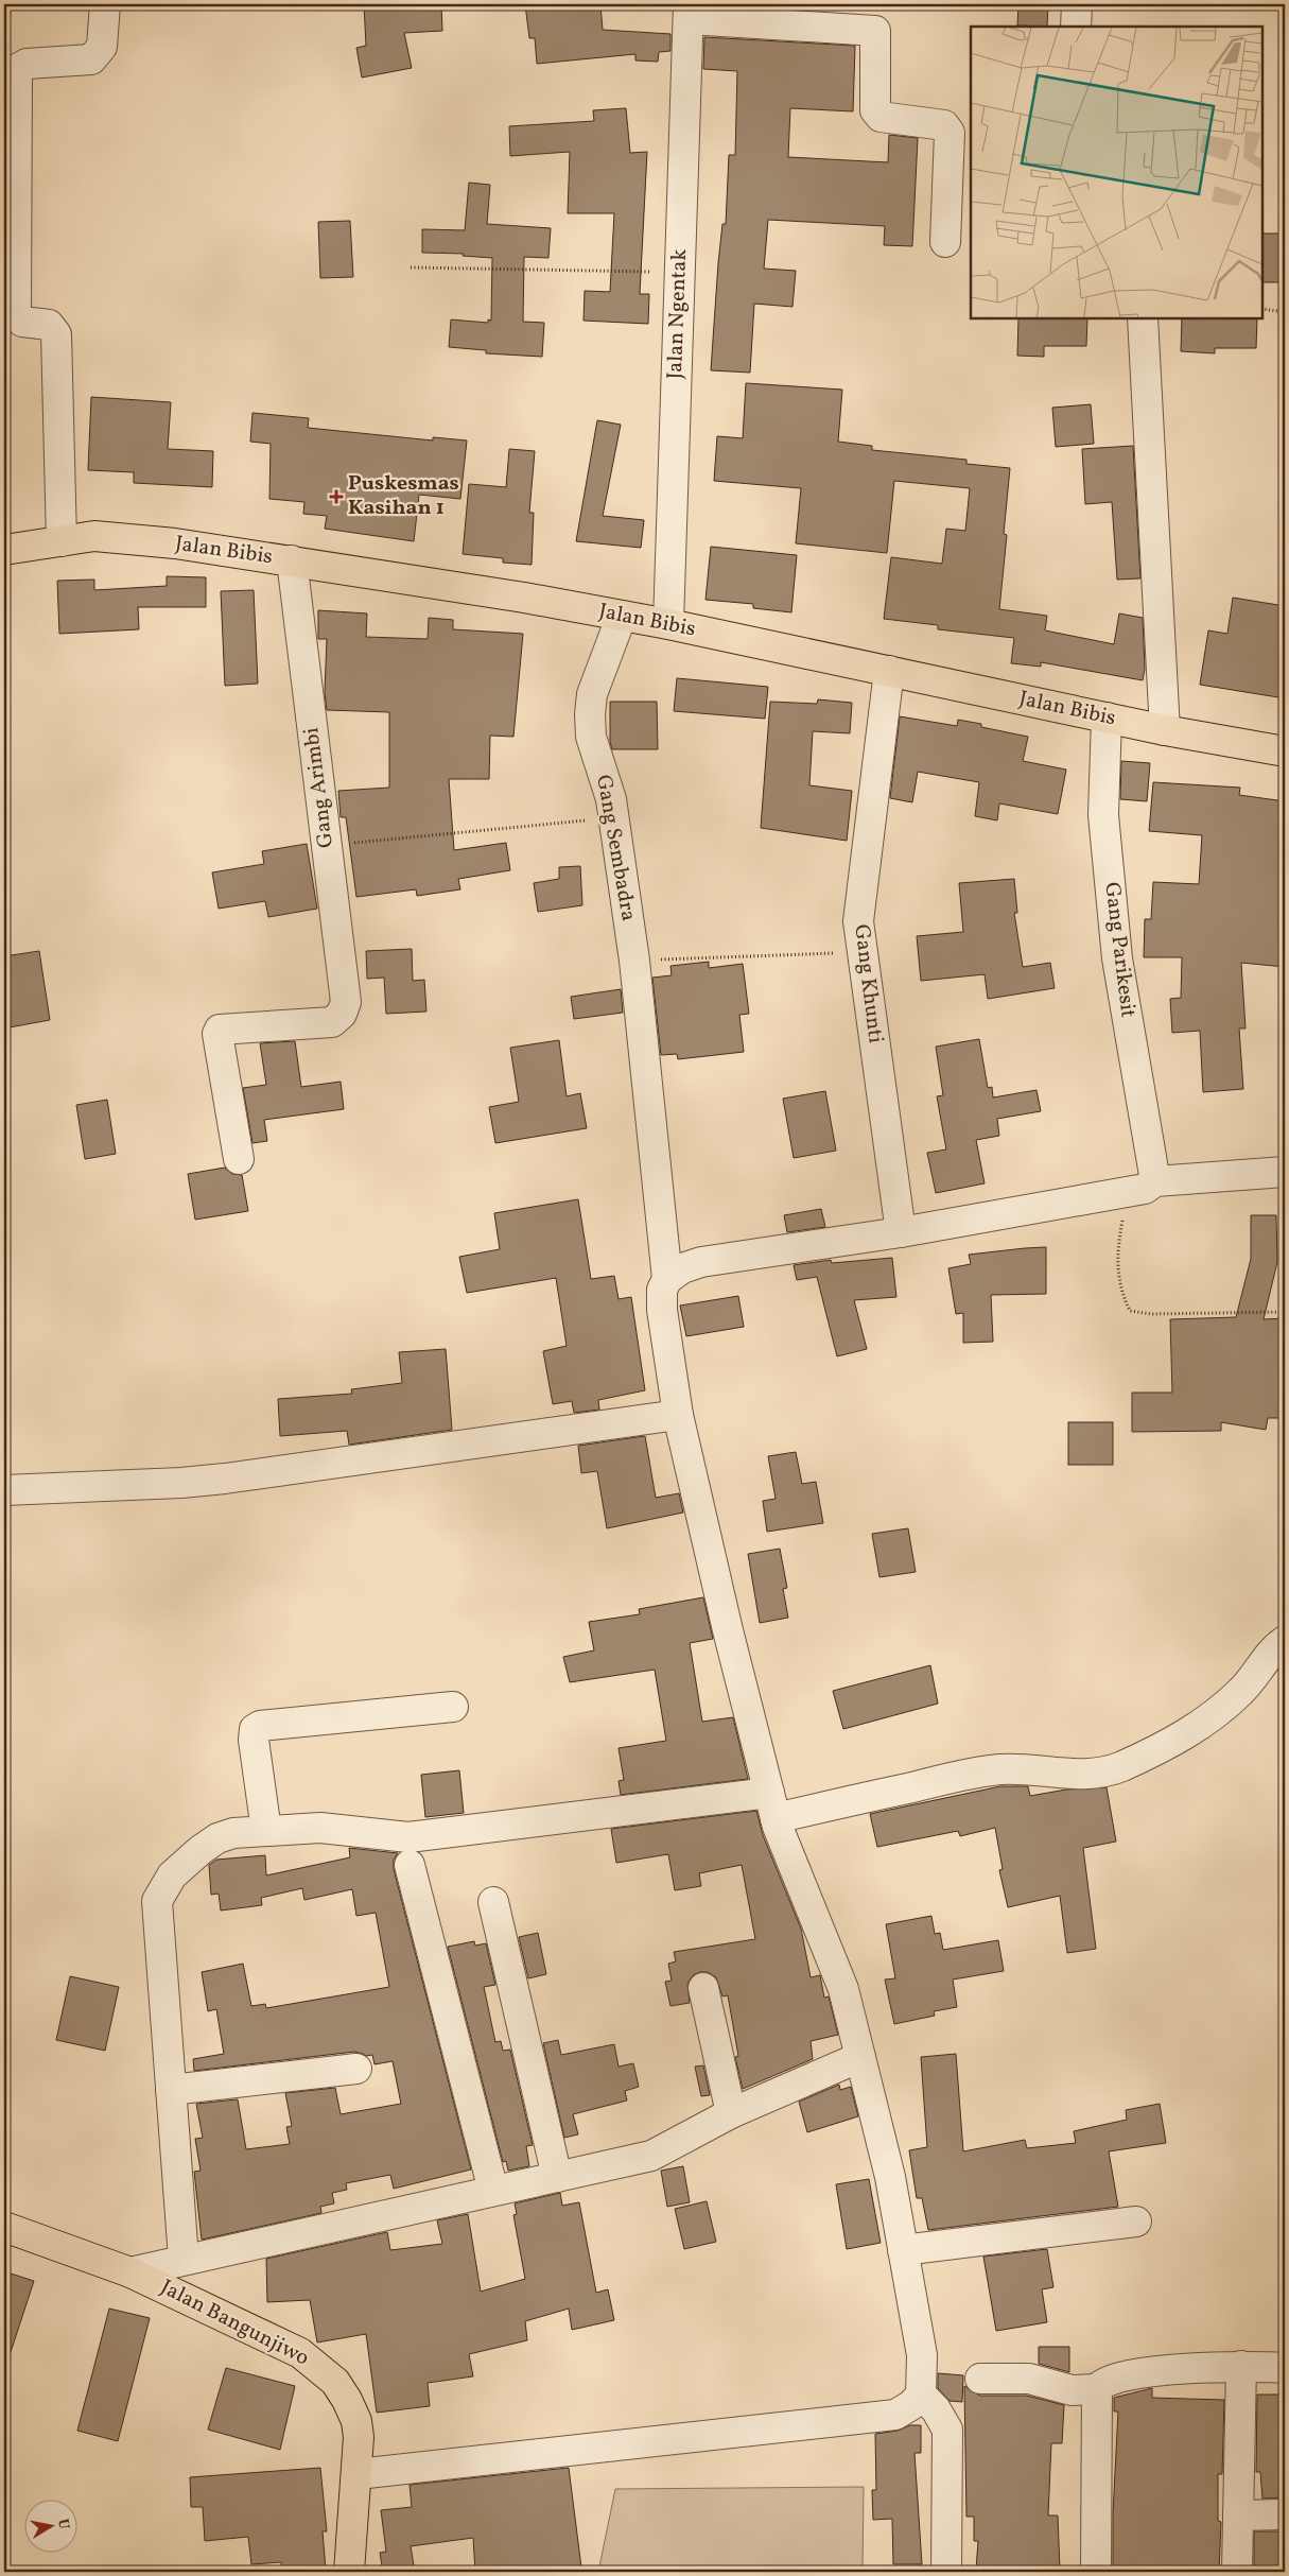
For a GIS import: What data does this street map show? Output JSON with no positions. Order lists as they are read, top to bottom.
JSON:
{
  "streets": {
    "main road": ["Jalan Bibis", "Jalan Bangunjiwo"],
    "street": [
      "Jalan Ngentak",
      "Gang Arimbi",
      "Gang Sembadra",
      "Gang Parikesit",
      "Gang Khunti"
    ]
  },
  "crossings": [
    ["Jalan Ngentak", "Jalan Bibis"],
    ["Jalan Bibis", "Gang Arimbi"],
    ["Jalan Bibis", "Gang Sembadra"],
    ["Jalan Bibis", "Gang Parikesit"],
    ["Jalan Bibis", "Gang Khunti"]
  ],
  "places": {
    "health": ["Puskesmas Kasihan 1"]
  },
  "north": "right"
}
